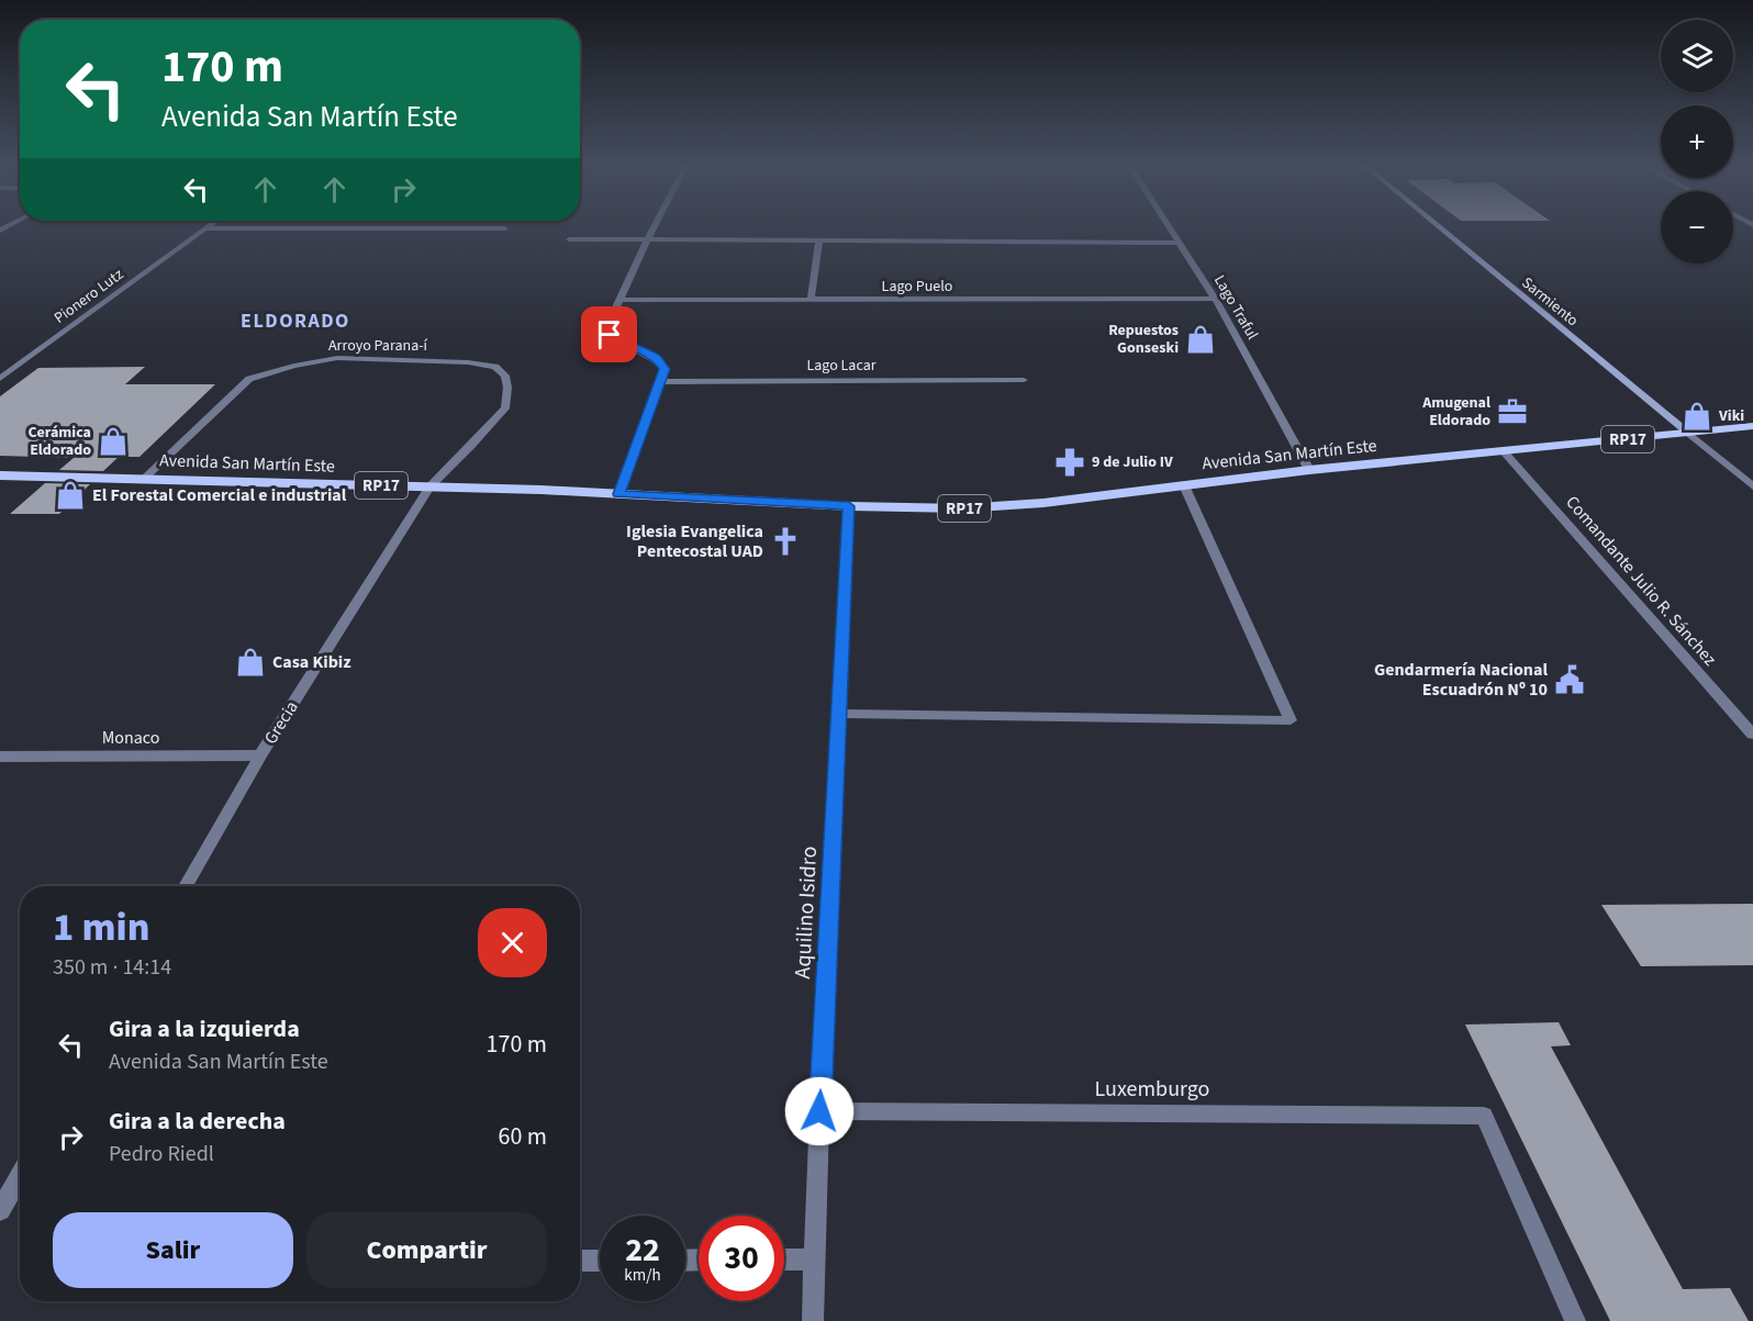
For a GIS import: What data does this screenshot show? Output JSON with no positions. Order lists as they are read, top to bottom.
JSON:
{
  "streets": {
    "main road": ["Sarmiento", "RP17", "Avenida San Martín Este"],
    "street": [
      "Lago Puelo",
      "Pionero Lutz",
      "Lago Traful",
      "Arroyo Parana-í",
      "Lago Lacar",
      "Comandante Julio R. Sánchez",
      "Grecia",
      "Monaco",
      "Aquilino Isidro",
      "Luxemburgo"
    ]
  },
  "crossings": [
    ["Lago Puelo", "Lago Traful"],
    ["Sarmiento", "Avenida San Martín Este"],
    ["Lago Traful", "Avenida San Martín Este"],
    ["Arroyo Parana-í", "Avenida San Martín Este"],
    ["Arroyo Parana-í", "Grecia"],
    ["Avenida San Martín Este", "Comandante Julio R. Sánchez"],
    ["Avenida San Martín Este", "Grecia"],
    ["Avenida San Martín Este", "Aquilino Isidro"],
    ["Grecia", "Monaco"],
    ["Aquilino Isidro", "Luxemburgo"]
  ],
  "districts": ["ELDORADO"],
  "places": {
    "shop": [
      "Repuestos Gonseski",
      "Viki",
      "Cerámica Eldorado",
      "El Forestal Comercial e industrial",
      "Casa Kibiz"
    ],
    "office": ["Amugenal Eldorado"],
    "pharmacy": ["9 de Julio IV"],
    "church": ["Iglesia Evangelica Pentecostal UAD"],
    "public building": ["Gendarmería Nacional Escuadrón Nº 10"]
  },
  "page": {
    "map_buttons": ["+", "−"],
    "turn": ["170 m", "Avenida San Martín Este"],
    "heading": ["1 min", "350 m · 14:14"],
    "list": [
      {
        "name": "Gira a la izquierda",
        "note": "Avenida San Martín Este",
        "value": "170 m"
      },
      {
        "name": "Gira a la derecha",
        "note": "Pedro Riedl",
        "value": "60 m"
      }
    ],
    "buttons": ["Salir", "Compartir"],
    "speed": "22 km/h",
    "limit": "30"
  }
}
